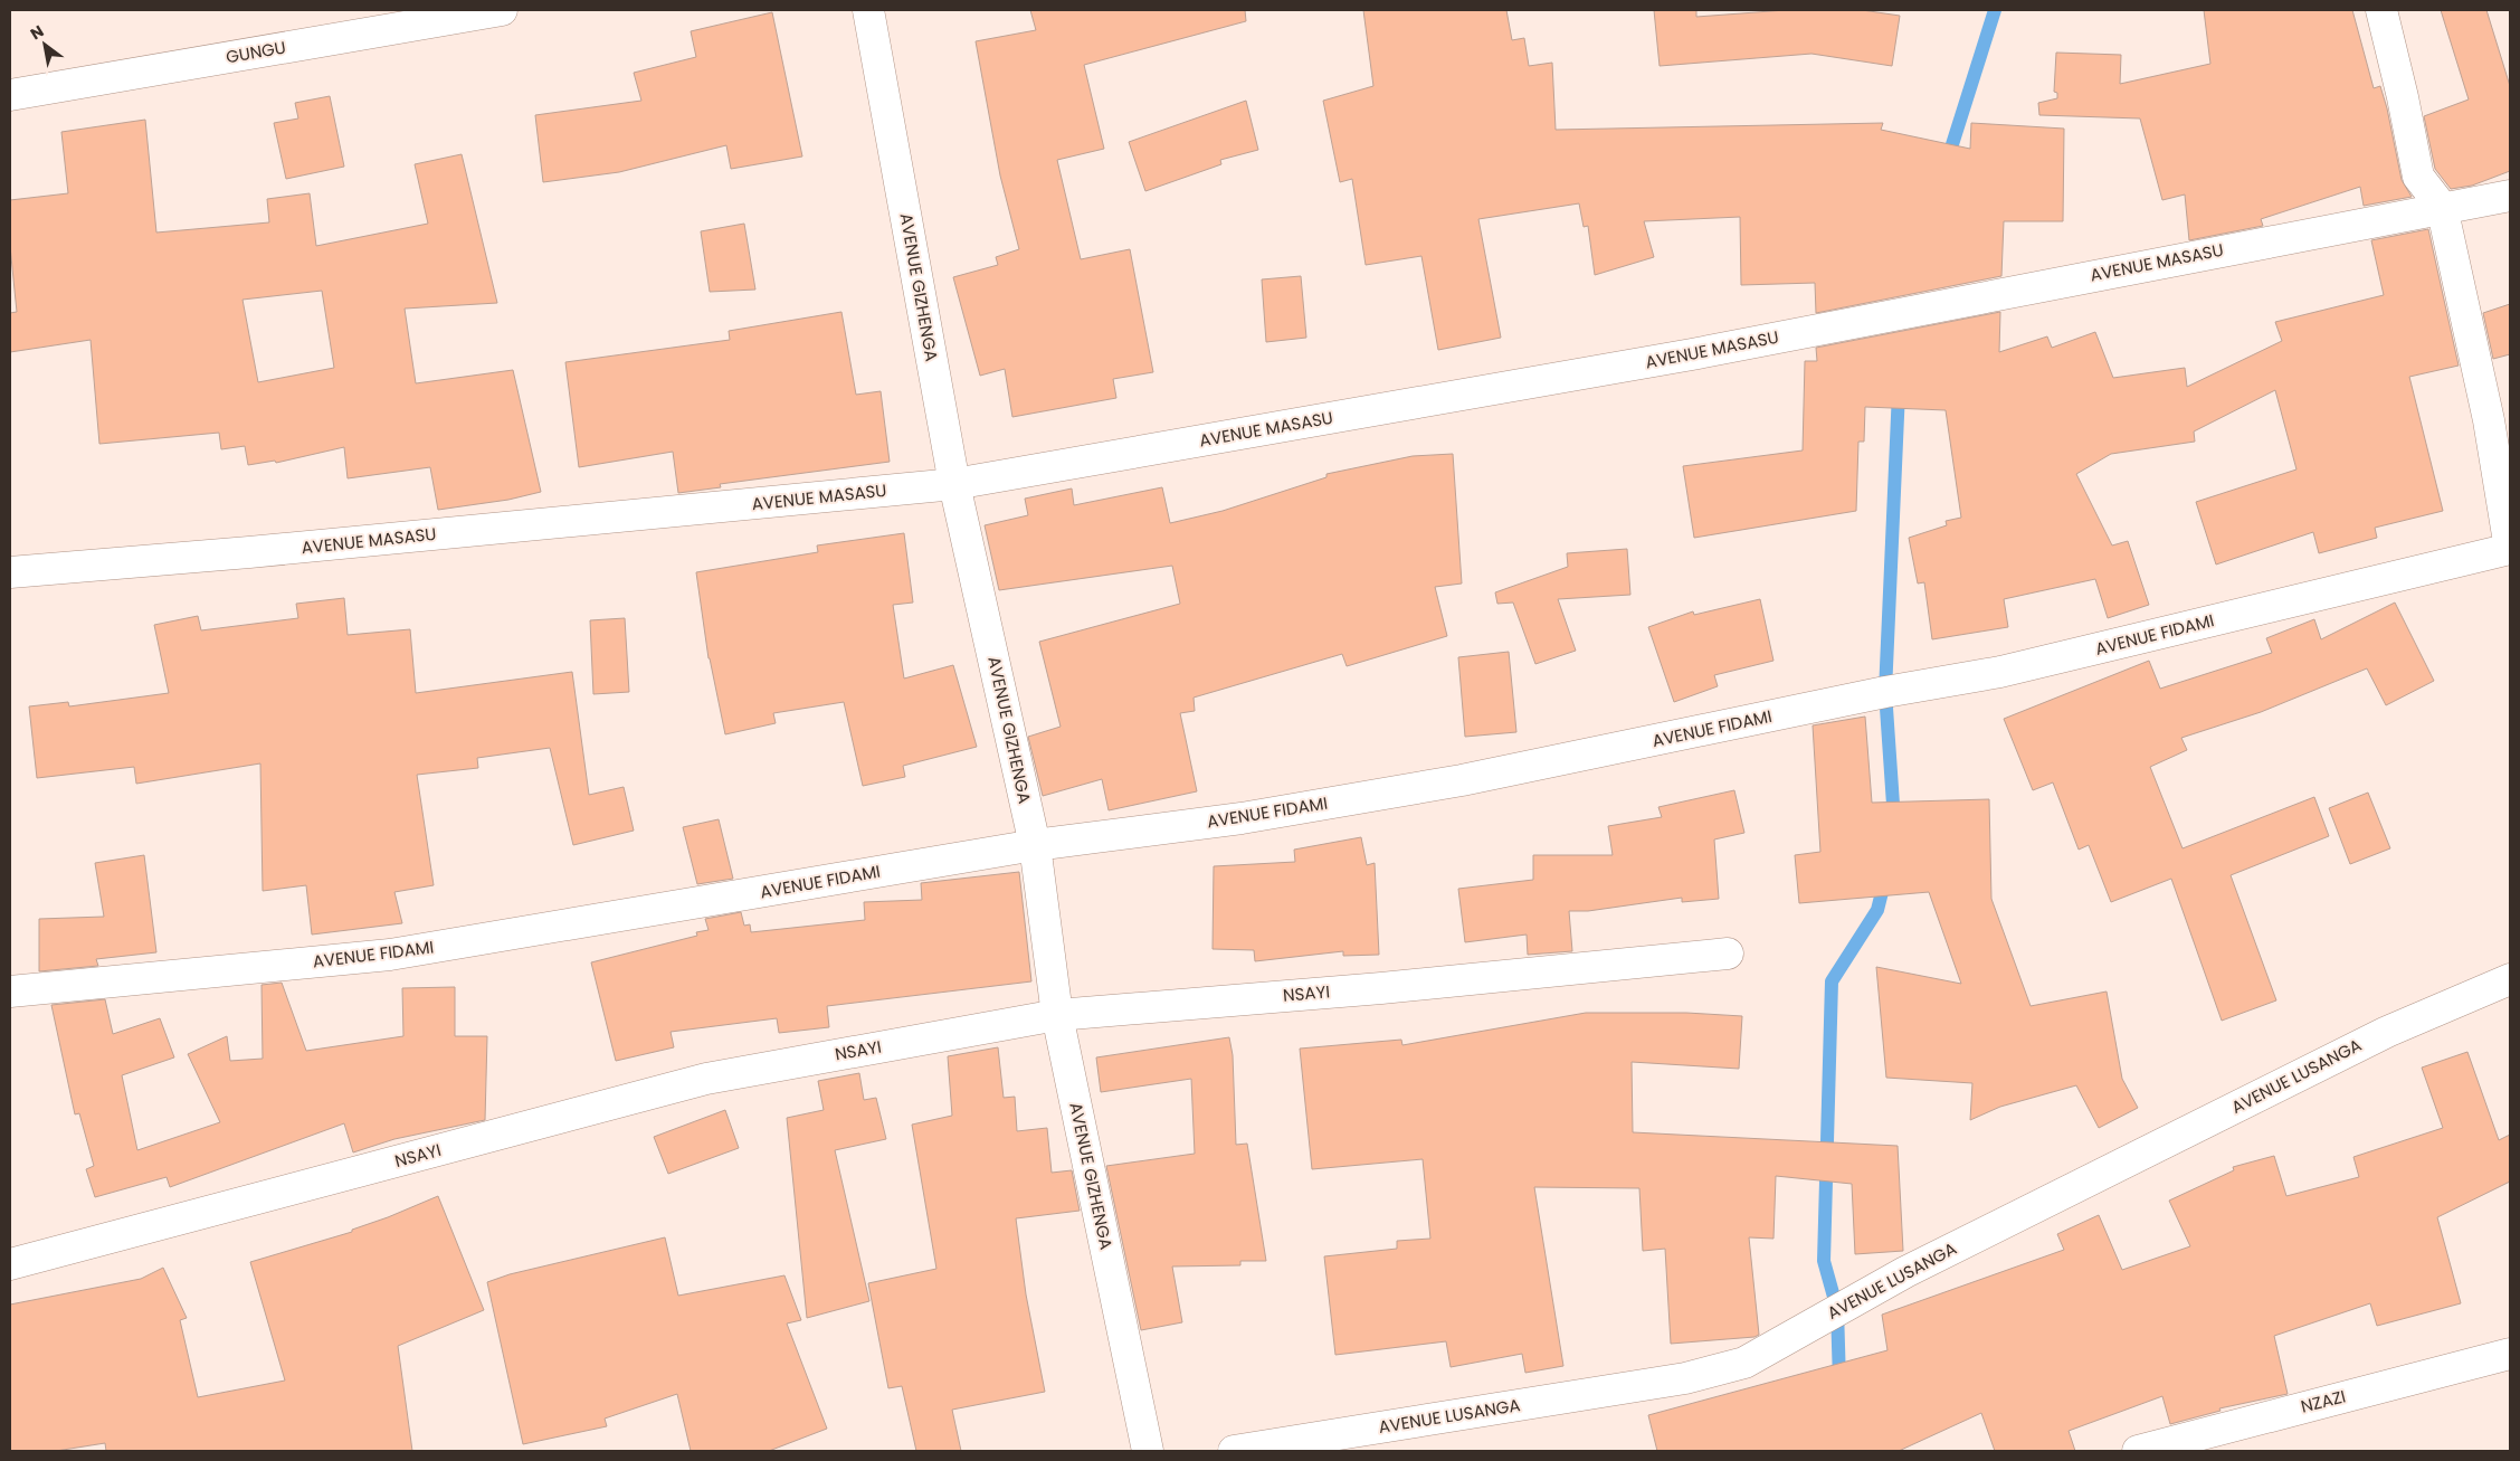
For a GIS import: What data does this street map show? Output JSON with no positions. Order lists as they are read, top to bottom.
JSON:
{
  "streets": {
    "street": [
      "GUNGU",
      "AVENUE MASASU",
      "AVENUE GIZHENGA",
      "AVENUE FIDAMI",
      "NSAYI",
      "AVENUE LUSANGA",
      "NZAZI"
    ]
  },
  "crossings": [
    ["AVENUE MASASU", "AVENUE GIZHENGA"],
    ["AVENUE GIZHENGA", "AVENUE FIDAMI"],
    ["AVENUE GIZHENGA", "NSAYI"]
  ],
  "north": "top left"
}
